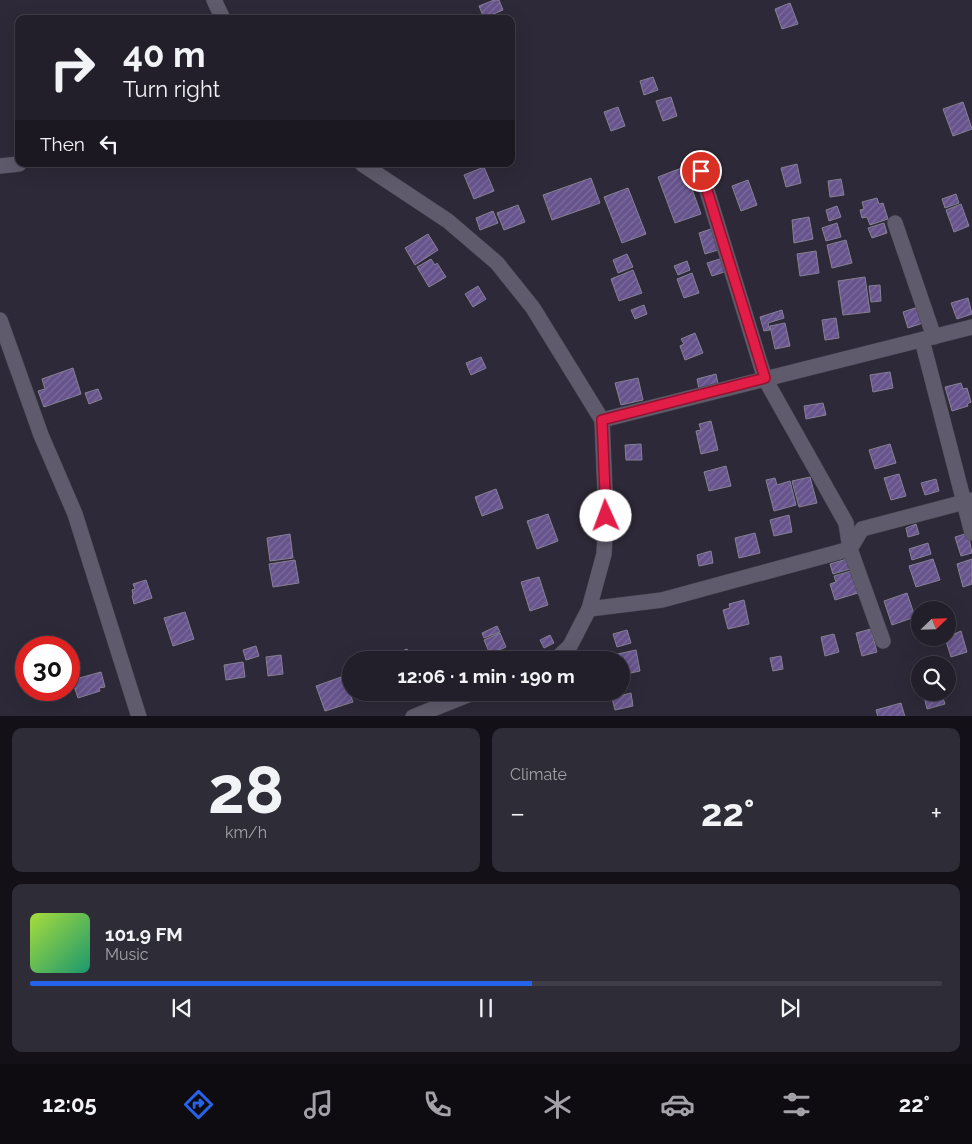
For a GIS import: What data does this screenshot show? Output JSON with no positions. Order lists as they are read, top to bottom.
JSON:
{
  "north": "top right",
  "page": {
    "turn": ["40 m", "Turn right"],
    "then": "Then",
    "limit": "30",
    "trip": "12:06 · 1 min · 190 m",
    "tile": [
      ["28", "km/h"],
      "Climate"
    ],
    "heat": ["−", "22°", "+"],
    "song": ["101.9 FM", "Music"],
    "tabs": ["12:05", "22°"]
  }
}
